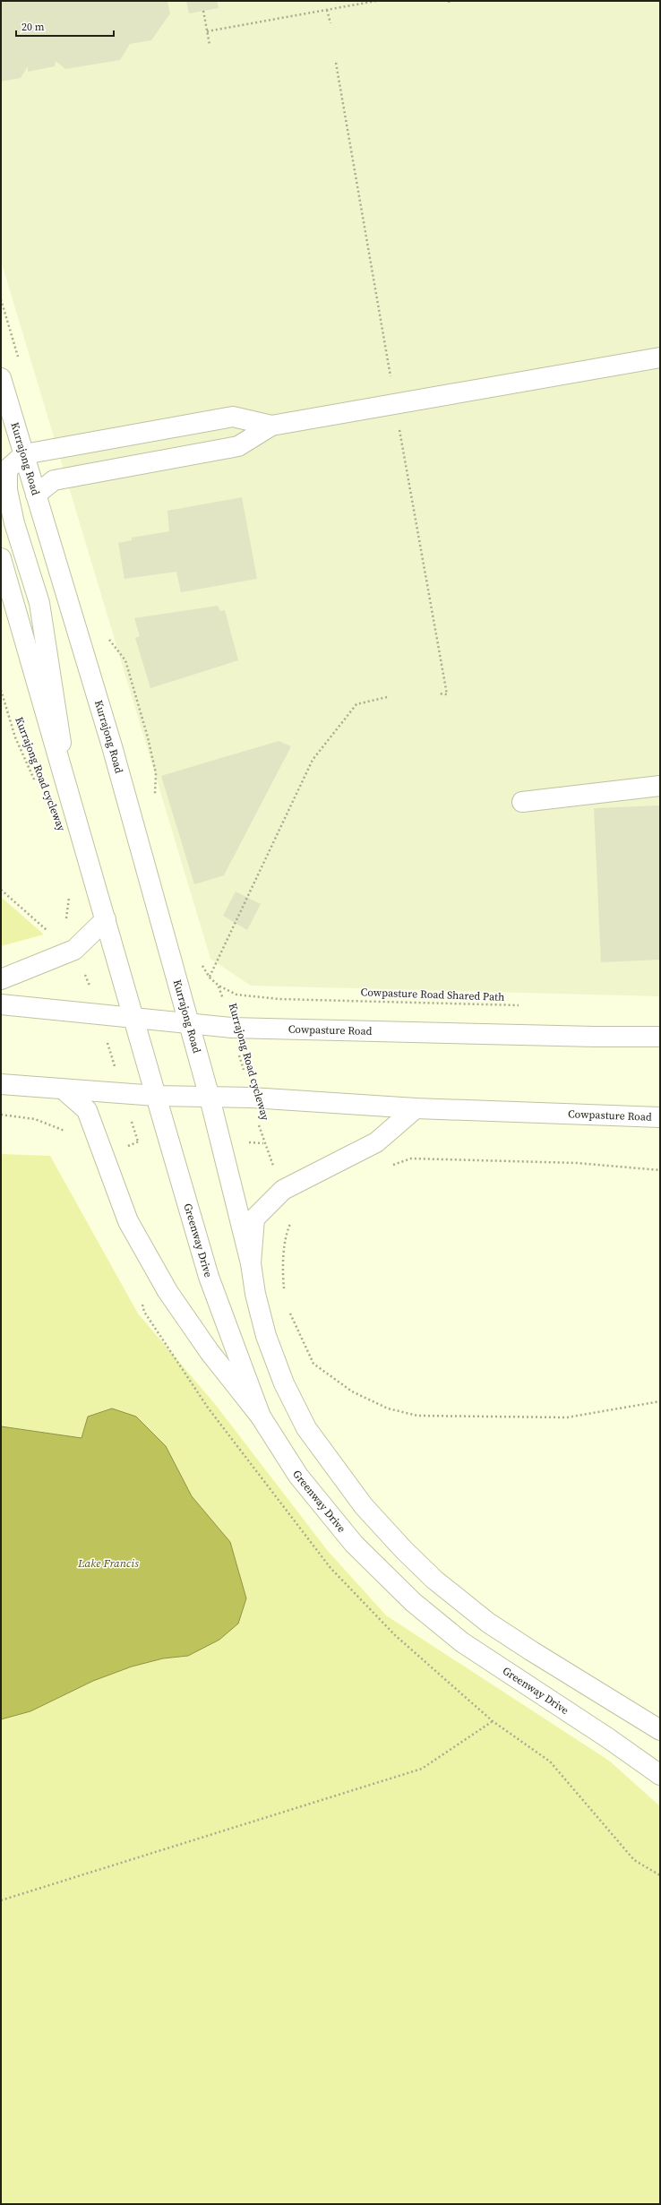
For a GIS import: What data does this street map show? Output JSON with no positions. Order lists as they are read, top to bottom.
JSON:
{
  "streets": {
    "main road": ["Kurrajong Road", "Cowpasture Road", "Greenway Drive"],
    "path": ["Kurrajong Road cycleway", "Cowpasture Road Shared Path"]
  },
  "crossings": [
    ["Kurrajong Road", "Cowpasture Road"],
    ["Kurrajong Road cycleway", "Cowpasture Road Shared Path"],
    ["Kurrajong Road cycleway", "Cowpasture Road"],
    ["Cowpasture Road", "Greenway Drive"]
  ],
  "water": ["Lake Francis"],
  "scale_bar": "20 m"
}
